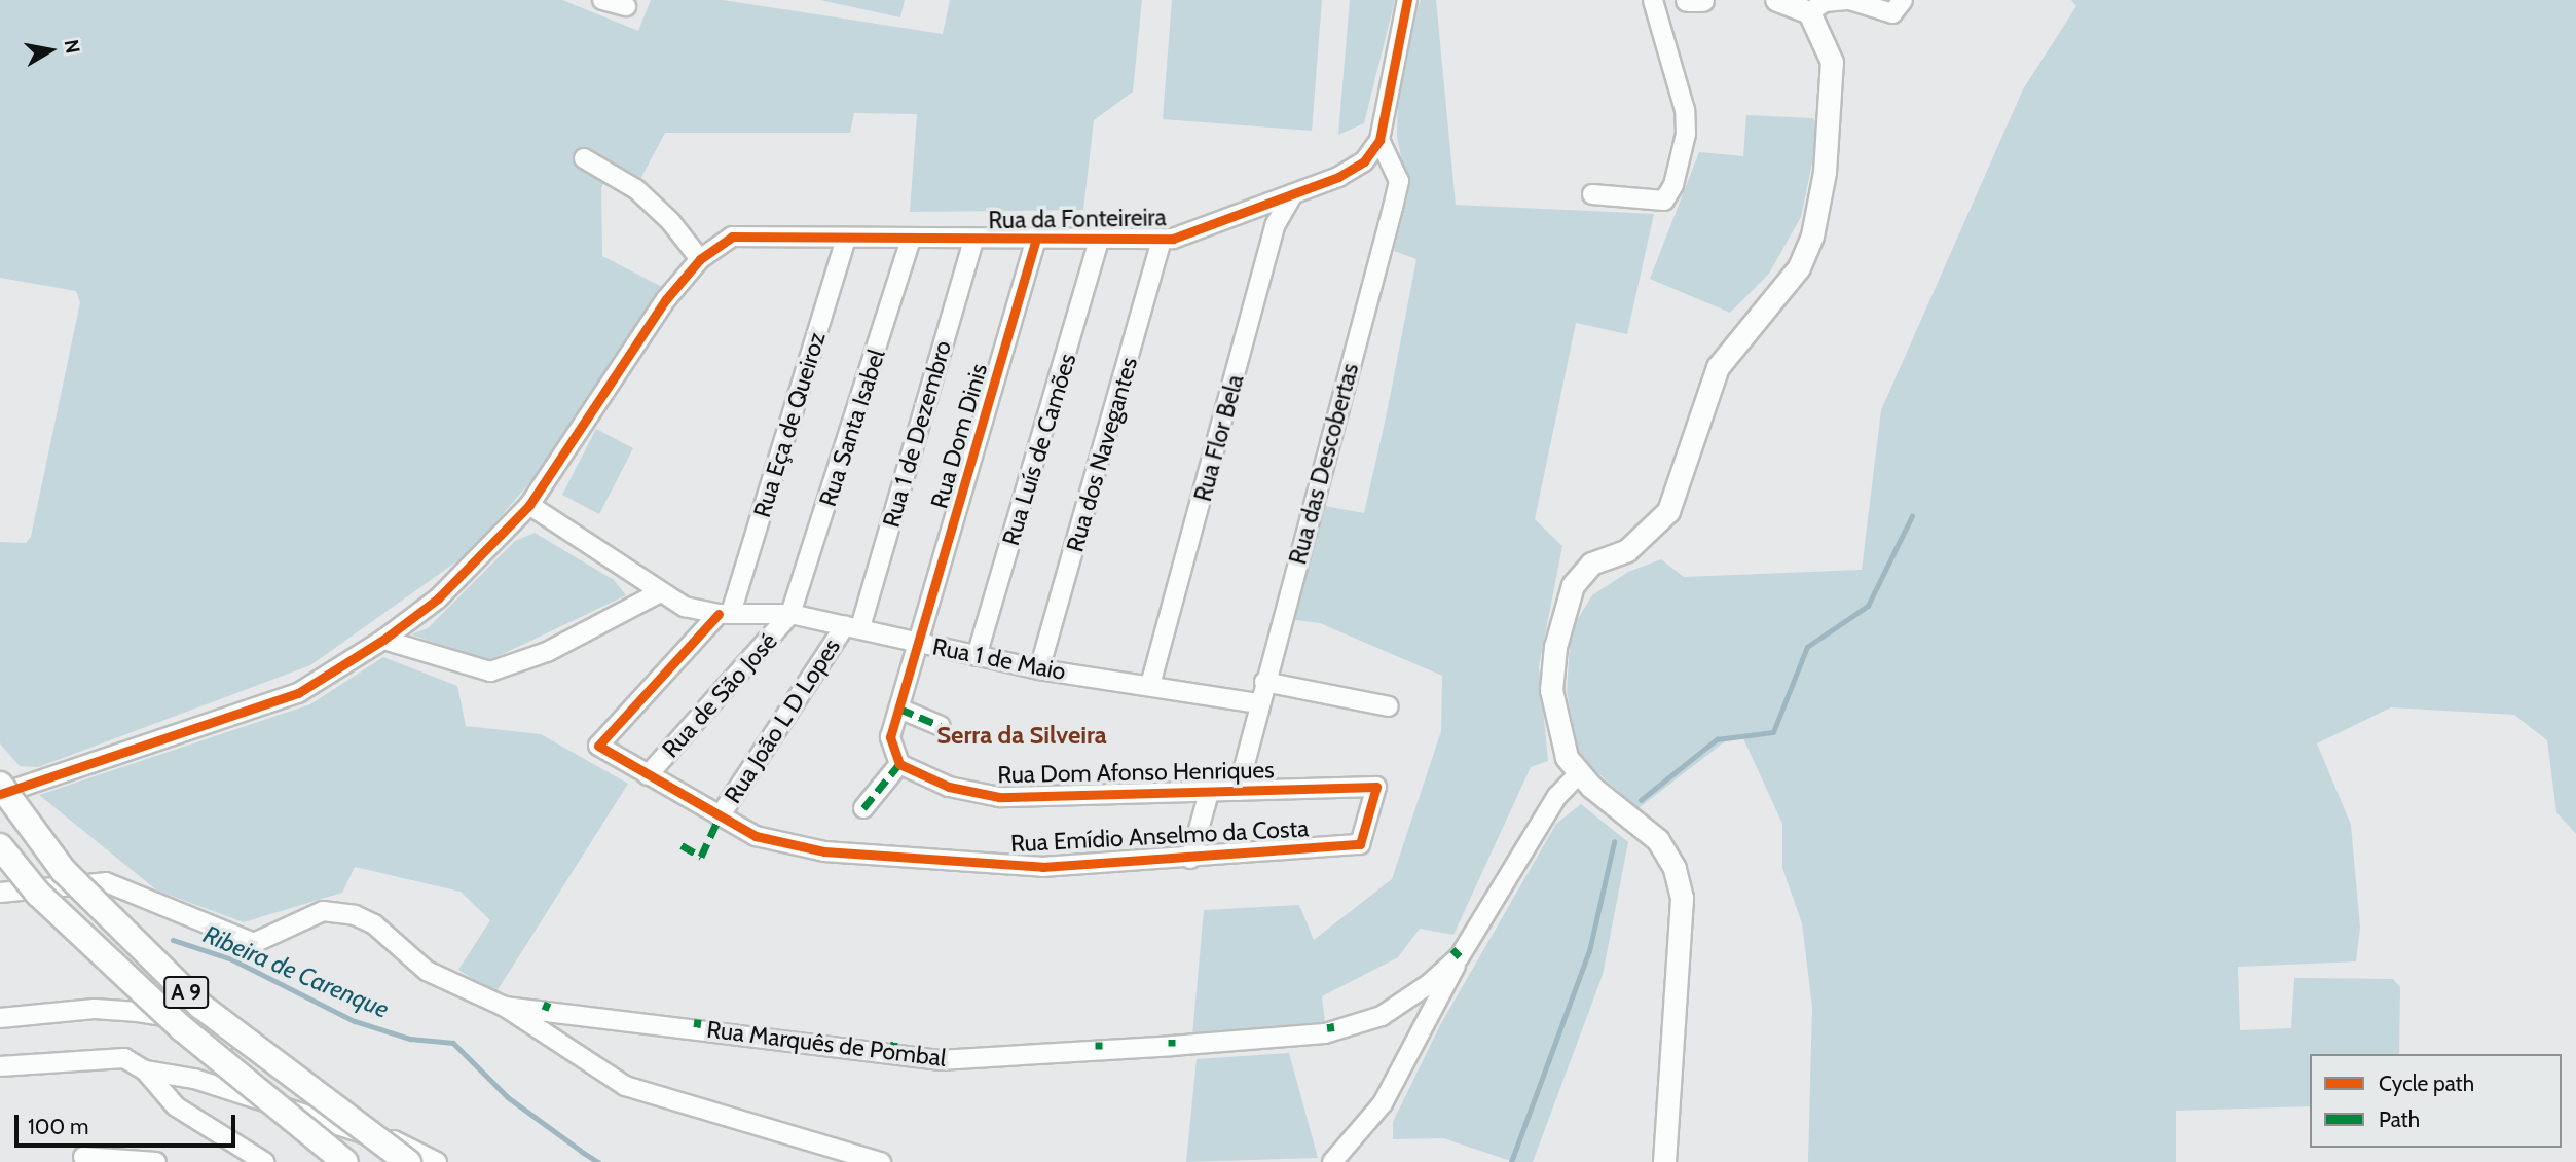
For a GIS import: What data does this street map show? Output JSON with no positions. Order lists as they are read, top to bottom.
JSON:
{
  "streets": {
    "highway": ["A 9"],
    "street": [
      "Rua da Fonteireira",
      "Rua Eça de Queiroz",
      "Rua Santa Isabel",
      "Rua 1 de Dezembro",
      "Rua Dom Dinis",
      "Rua Flor Bela",
      "Rua Luís de Camões",
      "Rua dos Navegantes",
      "Rua das Descobertas",
      "Rua 1 de Maio",
      "Rua de São José",
      "Rua João L D Lopes",
      "Rua Dom Afonso Henriques",
      "Rua Emídio Anselmo da Costa",
      "Rua Marquês de Pombal"
    ]
  },
  "crossings": [
    ["Rua da Fonteireira", "Rua Eça de Queiroz"],
    ["Rua da Fonteireira", "Rua Santa Isabel"],
    ["Rua da Fonteireira", "Rua 1 de Dezembro"],
    ["Rua da Fonteireira", "Rua Dom Dinis"],
    ["Rua da Fonteireira", "Rua Flor Bela"],
    ["Rua da Fonteireira", "Rua Luís de Camões"],
    ["Rua da Fonteireira", "Rua dos Navegantes"],
    ["Rua da Fonteireira", "Rua das Descobertas"],
    ["Rua Eça de Queiroz", "Rua 1 de Maio"],
    ["Rua Eça de Queiroz", "Rua Emídio Anselmo da Costa"],
    ["Rua Santa Isabel", "Rua 1 de Maio"],
    ["Rua Santa Isabel", "Rua de São José"],
    ["Rua 1 de Dezembro", "Rua 1 de Maio"],
    ["Rua 1 de Dezembro", "Rua João L D Lopes"],
    ["Rua Dom Dinis", "Rua 1 de Maio"],
    ["Rua Flor Bela", "Rua 1 de Maio"],
    ["Rua Luís de Camões", "Rua 1 de Maio"],
    ["Rua dos Navegantes", "Rua 1 de Maio"],
    ["Rua das Descobertas", "Rua 1 de Maio"],
    ["Rua das Descobertas", "Rua Dom Afonso Henriques"],
    ["Rua 1 de Maio", "Rua de São José"],
    ["Rua 1 de Maio", "Rua João L D Lopes"],
    ["Rua 1 de Maio", "Rua Emídio Anselmo da Costa"],
    ["Rua de São José", "Rua Emídio Anselmo da Costa"],
    ["Rua João L D Lopes", "Rua Emídio Anselmo da Costa"],
    ["Rua Dom Afonso Henriques", "Rua Emídio Anselmo da Costa"]
  ],
  "districts": ["Serra da Silveira"],
  "water": ["Ribeira de Carenque"],
  "legend": ["Cycle path", "Path"],
  "scale_bar": "100 m",
  "north": "right"
}
